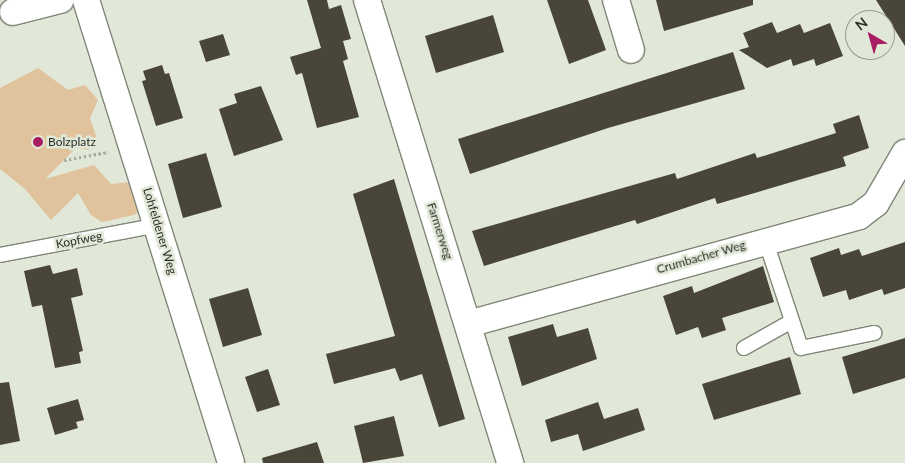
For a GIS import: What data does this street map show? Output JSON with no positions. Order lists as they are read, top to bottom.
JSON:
{
  "streets": {
    "street": ["Lohfeldener Weg", "Farmerweg", "Crumbacher Weg"],
    "lane": ["Kopfweg"]
  },
  "crossings": [
    ["Lohfeldener Weg", "Kopfweg"],
    ["Farmerweg", "Crumbacher Weg"]
  ],
  "places": ["Bolzplatz"],
  "north": "top left"
}
